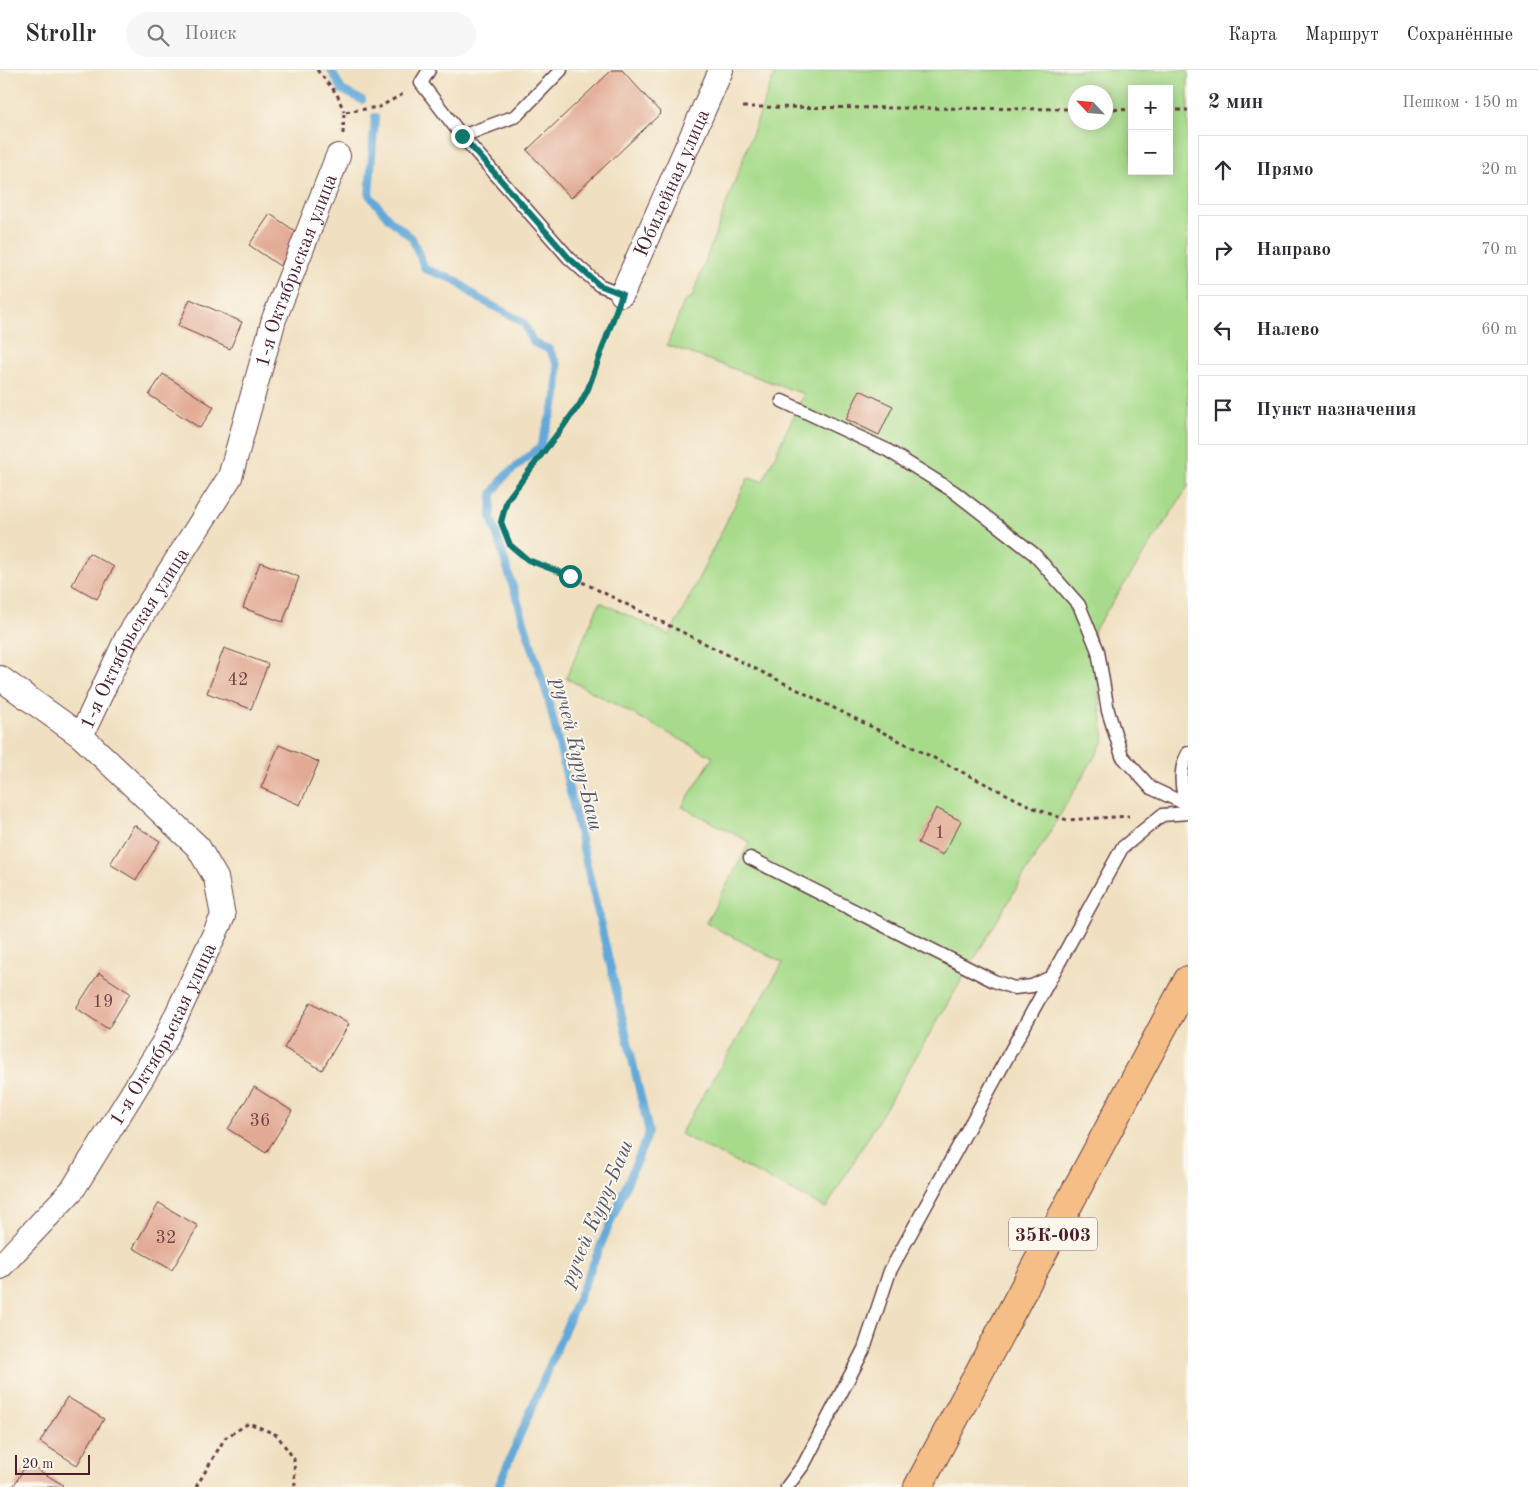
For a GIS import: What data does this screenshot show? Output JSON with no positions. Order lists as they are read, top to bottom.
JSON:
{
  "streets": {
    "main road": ["35К-003"],
    "street": ["Юбилейная улица", "1-я Октябрьская улица"]
  },
  "water": ["ручей Куру-Баш"],
  "house_numbers": [
    "42",
    "1",
    "19",
    "36",
    "32"
  ],
  "scale_bar": "20 m",
  "north": "top left",
  "page": {
    "header": "Strollr",
    "search": "Поиск",
    "nav": ["Карта", "Маршрут", "Сохранённые"],
    "heading": ["2 мин", "Пешком · 150 m"],
    "map_buttons": ["+", "−"],
    "list": [
      ["Прямо", "20 m"],
      ["Направо", "70 m"],
      ["Налево", "60 m"],
      "Пункт назначения"
    ],
    "scale": "20 m"
  }
}
